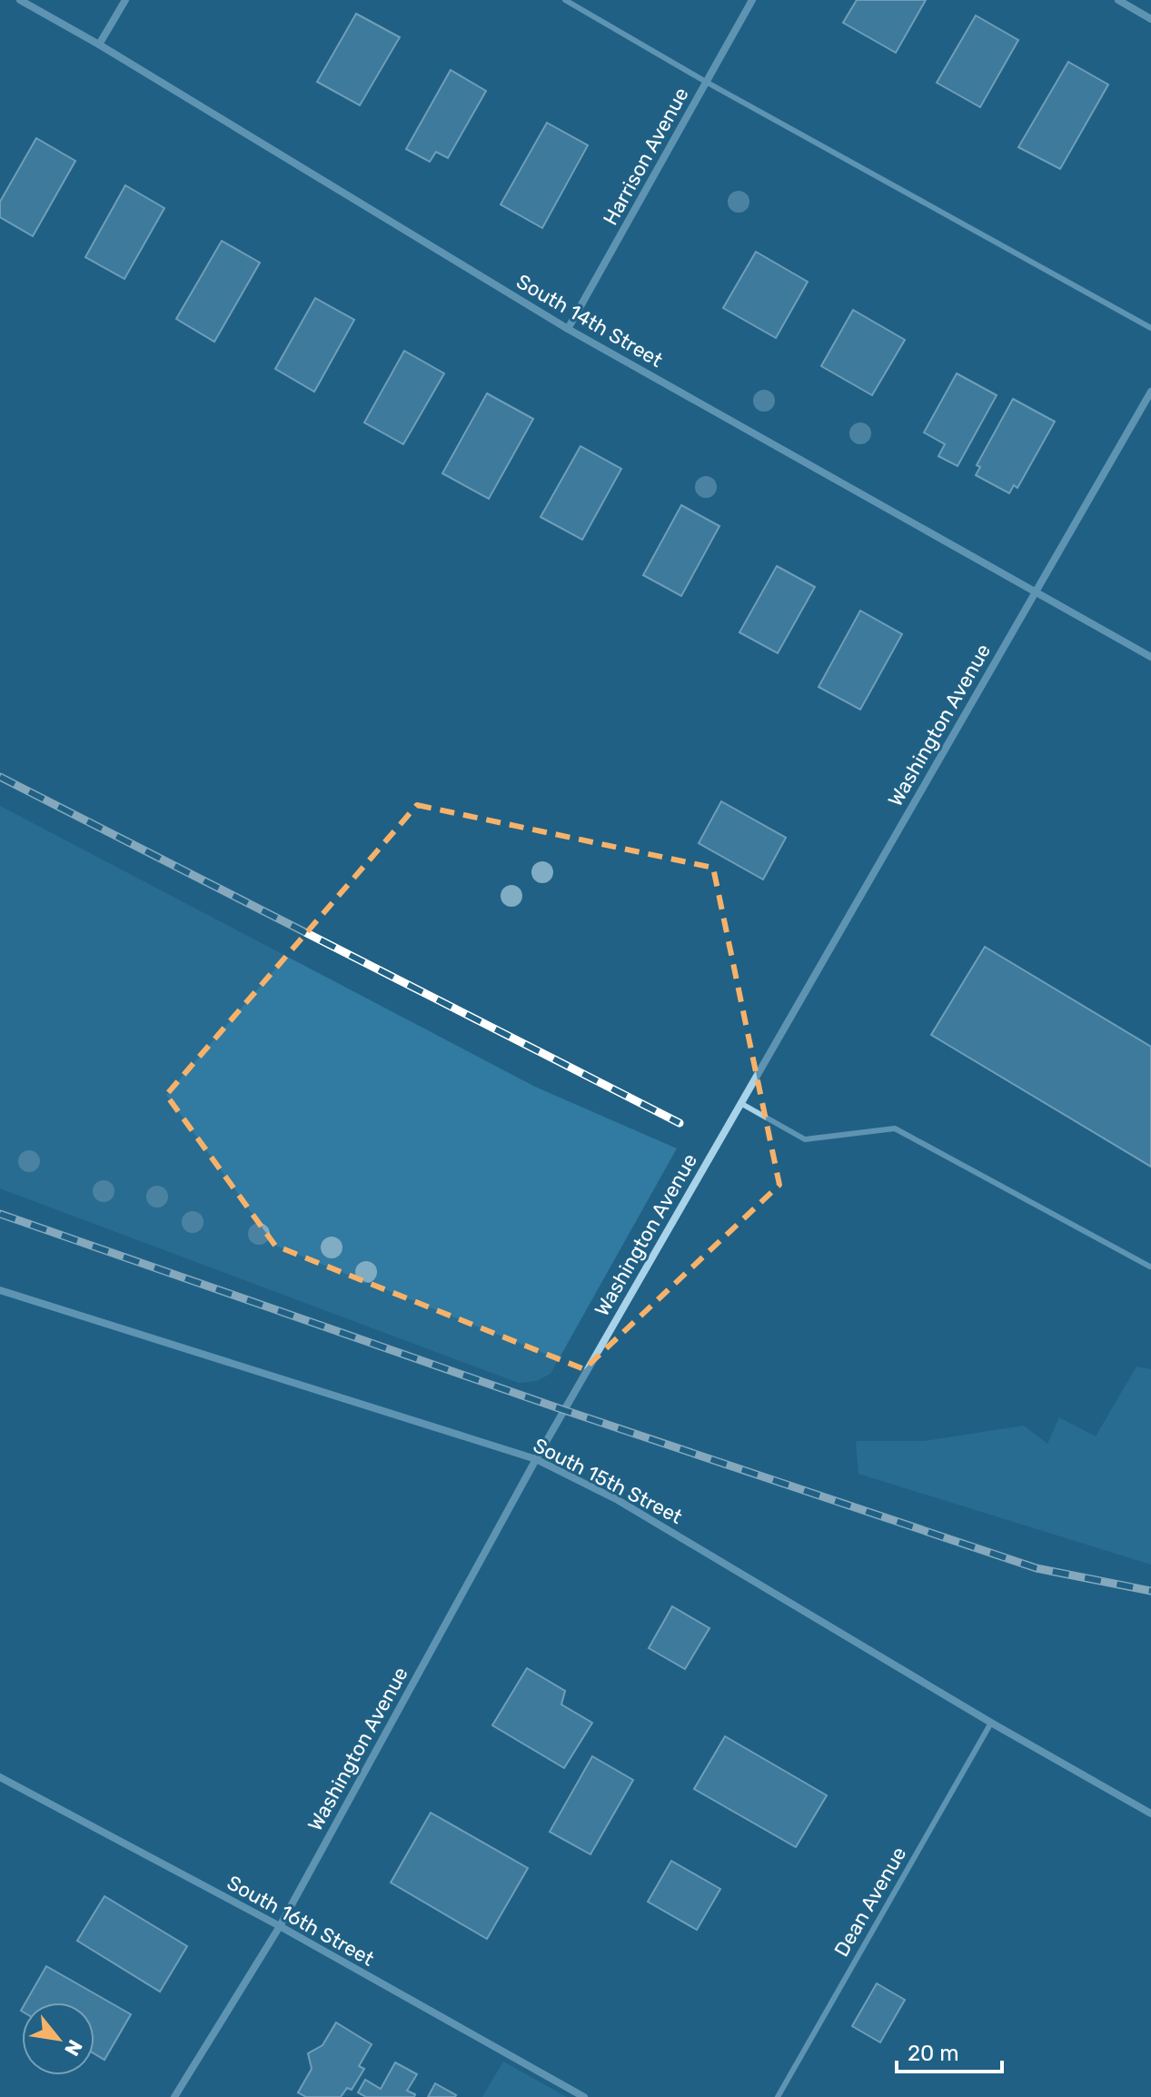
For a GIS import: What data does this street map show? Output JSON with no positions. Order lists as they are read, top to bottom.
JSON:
{
  "streets": {
    "street": [
      "Harrison Avenue",
      "South 14th Street",
      "Washington Avenue",
      "South 15th Street",
      "South 16th Street"
    ],
    "lane": ["Dean Avenue"]
  },
  "crossings": [
    ["Harrison Avenue", "South 14th Street"],
    ["South 14th Street", "Washington Avenue"],
    ["Washington Avenue", "South 15th Street"],
    ["Washington Avenue", "South 16th Street"],
    ["South 15th Street", "Dean Avenue"]
  ],
  "scale_bar": "20 m",
  "north": "bottom right"
}
